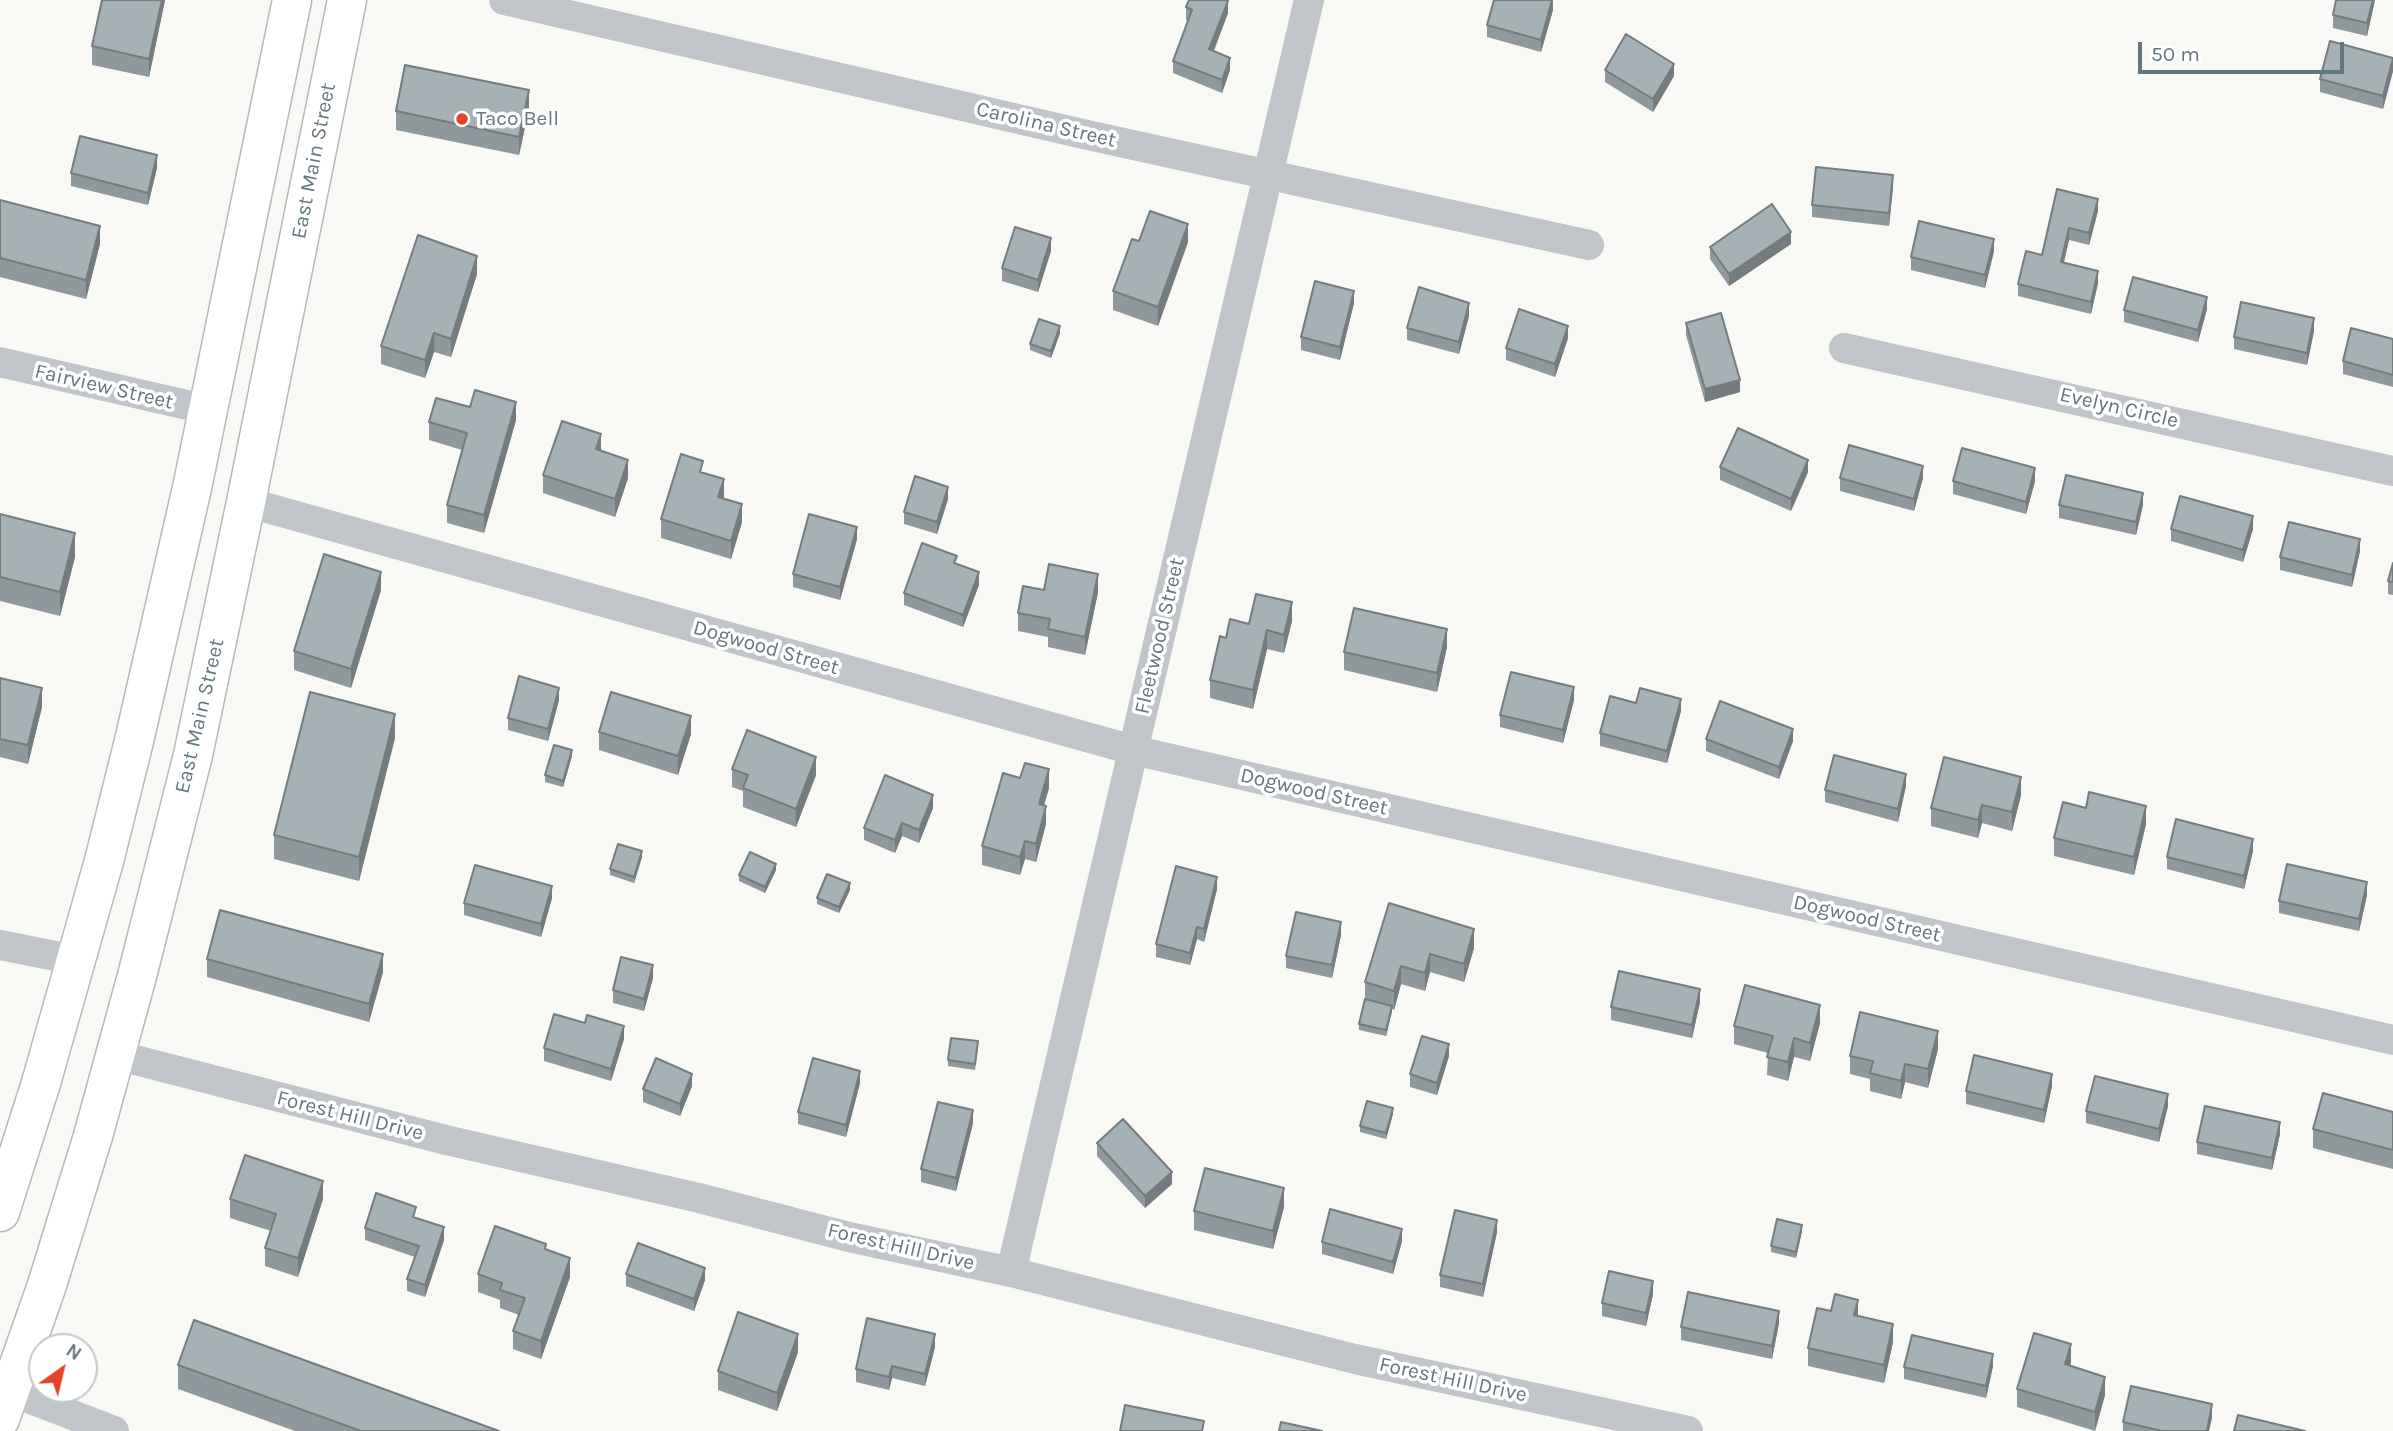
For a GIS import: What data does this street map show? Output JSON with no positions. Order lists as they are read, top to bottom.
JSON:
{
  "streets": {
    "main road": ["East Main Street"],
    "street": [
      "Carolina Street",
      "Fairview Street",
      "Evelyn Circle",
      "Fleetwood Street",
      "Dogwood Street",
      "Forest Hill Drive"
    ]
  },
  "crossings": [
    ["Carolina Street", "Fleetwood Street"],
    ["East Main Street", "Dogwood Street"],
    ["East Main Street", "Forest Hill Drive"],
    ["Fleetwood Street", "Dogwood Street"],
    ["Fleetwood Street", "Forest Hill Drive"]
  ],
  "places": ["Taco Bell"],
  "scale_bar": "50 m",
  "north": "top right"
}
